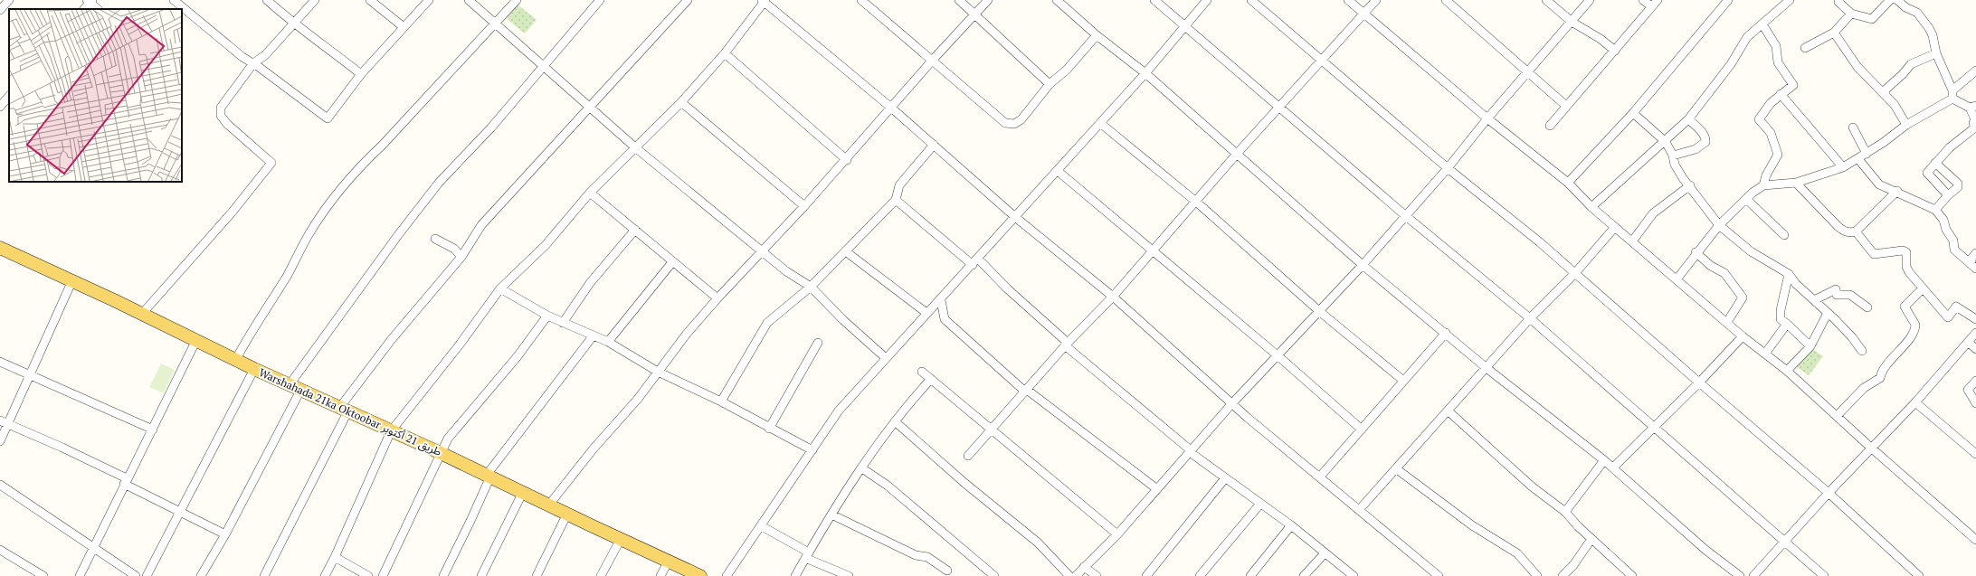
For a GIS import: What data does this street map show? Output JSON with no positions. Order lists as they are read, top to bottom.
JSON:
{
  "streets": {
    "main road": ["Warshahada 21ka Oktoobar طريق 21 أكتوبر"]
  }
}
